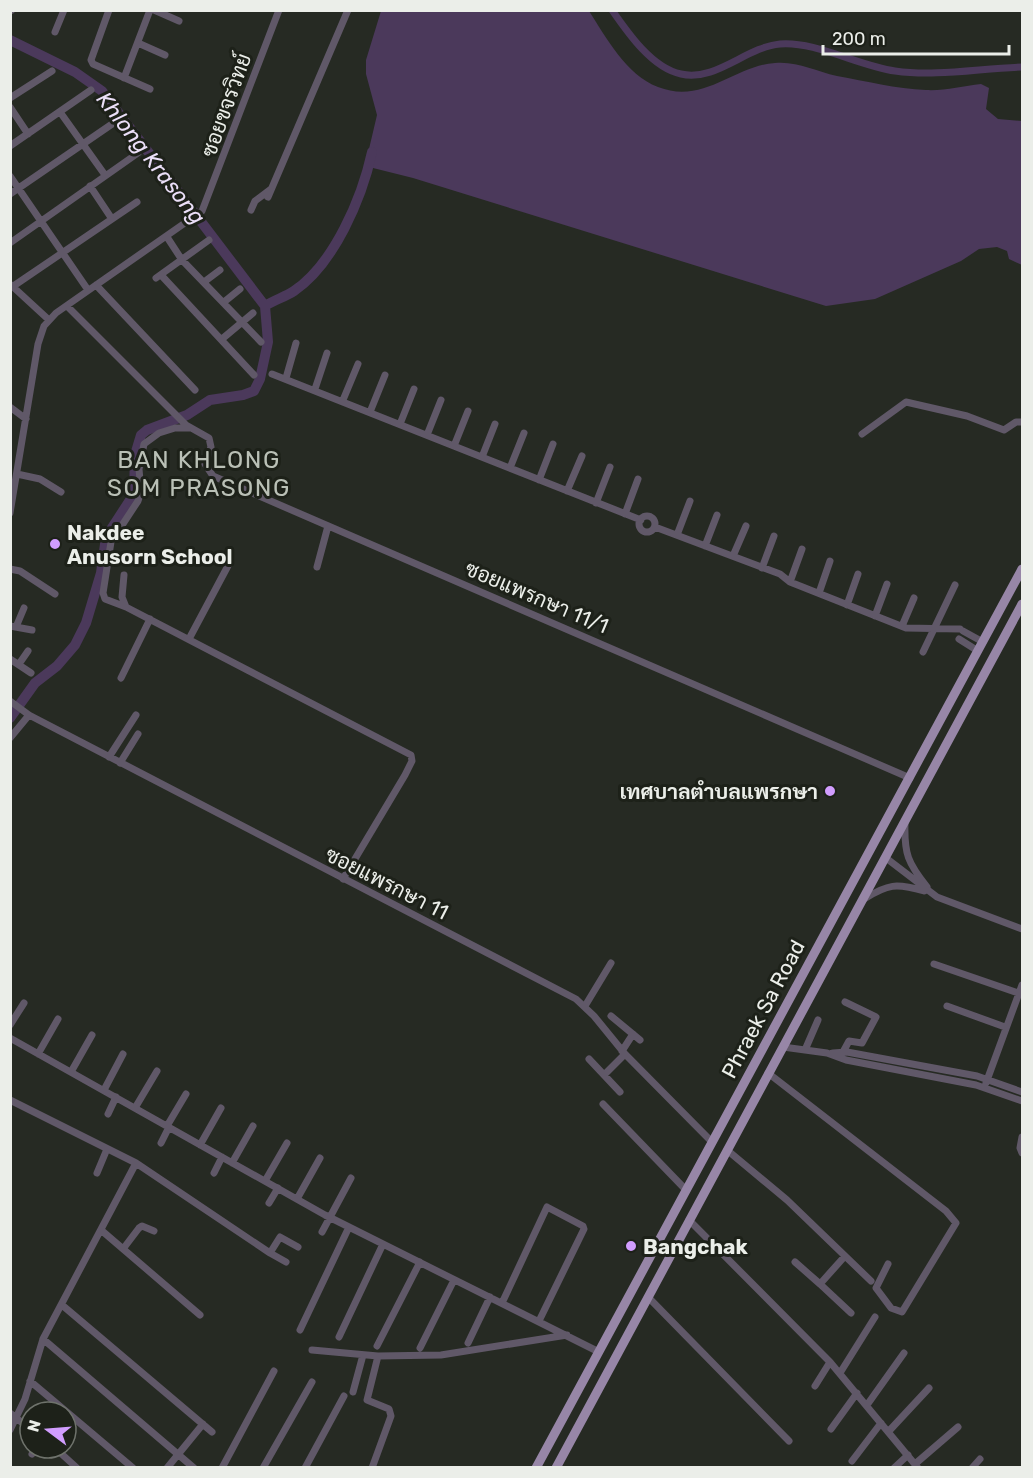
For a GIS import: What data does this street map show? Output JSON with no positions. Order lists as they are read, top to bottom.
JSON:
{
  "streets": {
    "main road": ["Phraek Sa Road"],
    "street": ["ซอยขจรวิทย์", "ซอยแพรกษา 11/1", "ซอยแพรกษา 11"]
  },
  "crossings": [
    ["ซอยแพรกษา 11/1", "Phraek Sa Road"],
    ["ซอยแพรกษา 11", "Phraek Sa Road"]
  ],
  "districts": ["BAN KHLONG SOM PRASONG"],
  "water": ["Khlong Krasong"],
  "places": ["Nakdee Anusorn School", "เทศบาลตำบลแพรกษา", "Bangchak"],
  "scale_bar": "200 m",
  "north": "left"
}
